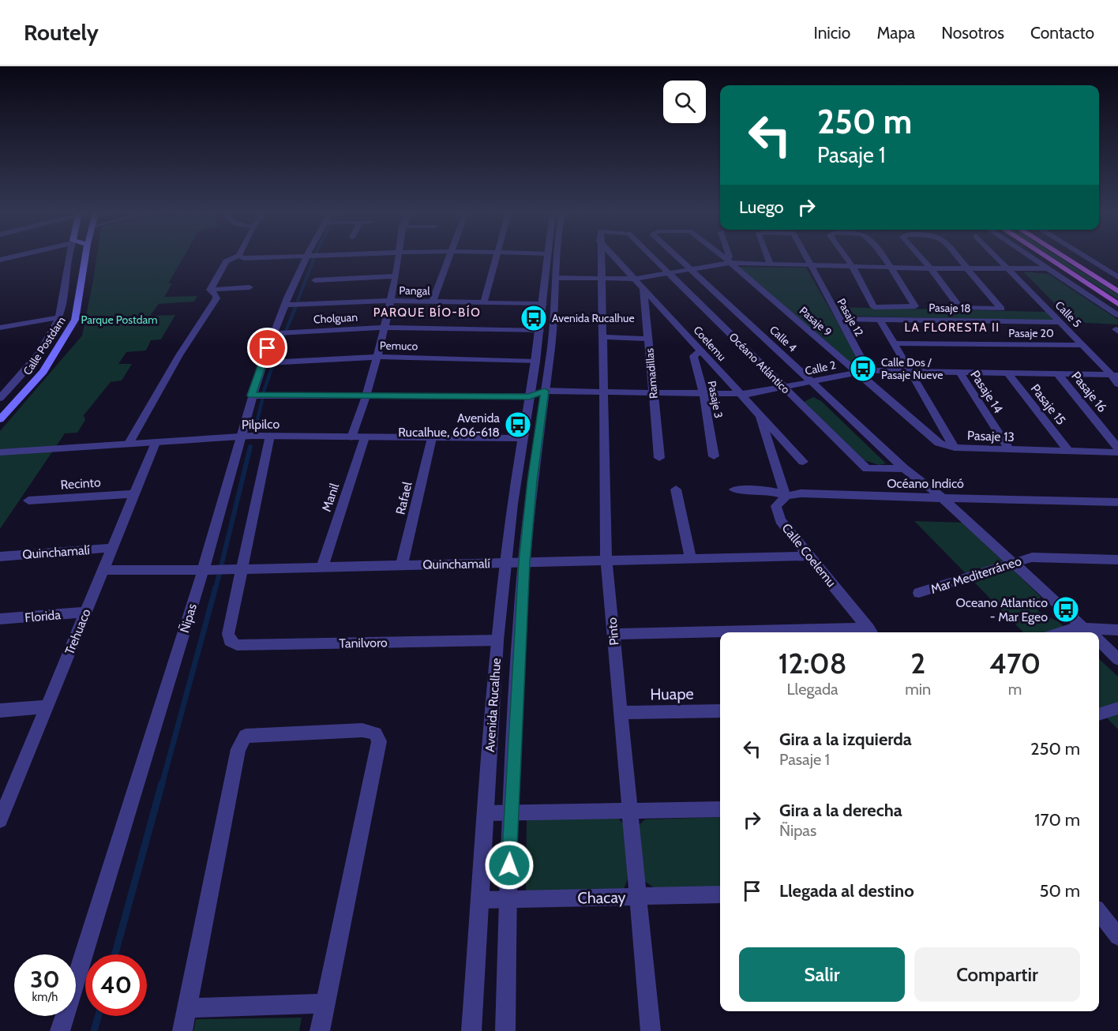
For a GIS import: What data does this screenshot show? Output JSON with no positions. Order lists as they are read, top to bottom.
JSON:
{
  "streets": {
    "main road": ["Calle Postdam"],
    "street": [
      "Pangal",
      "Pasaje 18",
      "Calle 5",
      "Pasaje 12",
      "Cholguan",
      "Pasaje 9",
      "Pasaje 20",
      "Calle 4",
      "Coelemu",
      "Pemuco",
      "Océano Atlántico",
      "Calle 2",
      "Ramadillas",
      "Pasaje 14",
      "Pasaje 16",
      "Pasaje 3",
      "Pasaje 15",
      "Pilpilco",
      "Pasaje 13",
      "Recinto",
      "Océano Indicó",
      "Manil",
      "Rafael",
      "Quinchamalí",
      "Calle Coelemu",
      "Mar Mediterráneo",
      "Florida",
      "Ñipas",
      "Trehuaco",
      "Pinto",
      "Tanilvoro",
      "Huape",
      "Avenida Rucalhue",
      "Chacay"
    ]
  },
  "crossings": [
    ["Pangal", "Ñipas"],
    ["Pangal", "Avenida Rucalhue"],
    ["Pasaje 18", "Calle 5"],
    ["Pasaje 18", "Pasaje 12"],
    ["Pasaje 18", "Pasaje 13"],
    ["Calle 5", "Pasaje 20"],
    ["Calle 5", "Calle 2"],
    ["Pasaje 12", "Calle 2"],
    ["Cholguan", "Ñipas"],
    ["Cholguan", "Avenida Rucalhue"],
    ["Pasaje 9", "Calle 2"],
    ["Pasaje 9", "Pasaje 13"],
    ["Pasaje 20", "Pasaje 13"],
    ["Calle 4", "Océano Atlántico"],
    ["Calle 4", "Calle 2"],
    ["Calle 4", "Océano Indicó"],
    ["Coelemu", "Calle 2"],
    ["Coelemu", "Ramadillas"],
    ["Coelemu", "Pasaje 3"],
    ["Pemuco", "Ñipas"],
    ["Pemuco", "Avenida Rucalhue"],
    ["Océano Atlántico", "Calle 2"],
    ["Calle 2", "Ramadillas"],
    ["Calle 2", "Pasaje 14"],
    ["Calle 2", "Pasaje 16"],
    ["Calle 2", "Pasaje 3"],
    ["Calle 2", "Pasaje 15"],
    ["Calle 2", "Pasaje 13"],
    ["Calle 2", "Ñipas"],
    ["Calle 2", "Pinto"],
    ["Calle 2", "Avenida Rucalhue"],
    ["Pasaje 14", "Pasaje 13"],
    ["Pasaje 15", "Pasaje 13"],
    ["Pilpilco", "Manil"],
    ["Pilpilco", "Rafael"],
    ["Pilpilco", "Ñipas"],
    ["Pilpilco", "Trehuaco"],
    ["Pilpilco", "Avenida Rucalhue"],
    ["Recinto", "Trehuaco"],
    ["Océano Indicó", "Calle Coelemu"],
    ["Manil", "Quinchamalí"],
    ["Rafael", "Quinchamalí"],
    ["Quinchamalí", "Calle Coelemu"],
    ["Quinchamalí", "Ñipas"],
    ["Quinchamalí", "Trehuaco"],
    ["Quinchamalí", "Pinto"],
    ["Quinchamalí", "Tanilvoro"],
    ["Quinchamalí", "Avenida Rucalhue"],
    ["Florida", "Trehuaco"],
    ["Pinto", "Huape"],
    ["Pinto", "Chacay"],
    ["Tanilvoro", "Avenida Rucalhue"],
    ["Avenida Rucalhue", "Chacay"]
  ],
  "districts": ["PARQUE BÍO-BÍO", "LA FLORESTA II"],
  "parks": ["Parque Postdam"],
  "places": {
    "bus stop": [
      "Avenida Rucalhue",
      "Calle Dos / Pasaje Nueve",
      "Avenida Rucalhue, 606-618",
      "Oceano Atlantico - Mar Egeo"
    ]
  },
  "page": {
    "header": "Routely",
    "nav": [
      "Inicio",
      "Mapa",
      "Nosotros",
      "Contacto"
    ],
    "turn": ["250 m", "Pasaje 1"],
    "then": "Luego",
    "eta": [
      "12:08",
      "Llegada",
      "2",
      "min",
      "470",
      "m"
    ],
    "list": [
      {
        "name": "Gira a la izquierda",
        "note": "Pasaje 1",
        "value": "250 m"
      },
      {
        "name": "Gira a la derecha",
        "note": "Ñipas",
        "value": "170 m"
      },
      {
        "name": "Llegada al destino",
        "value": "50 m"
      }
    ],
    "buttons": ["Salir", "Compartir"],
    "speed": "30 km/h",
    "limit": "40"
  }
}
